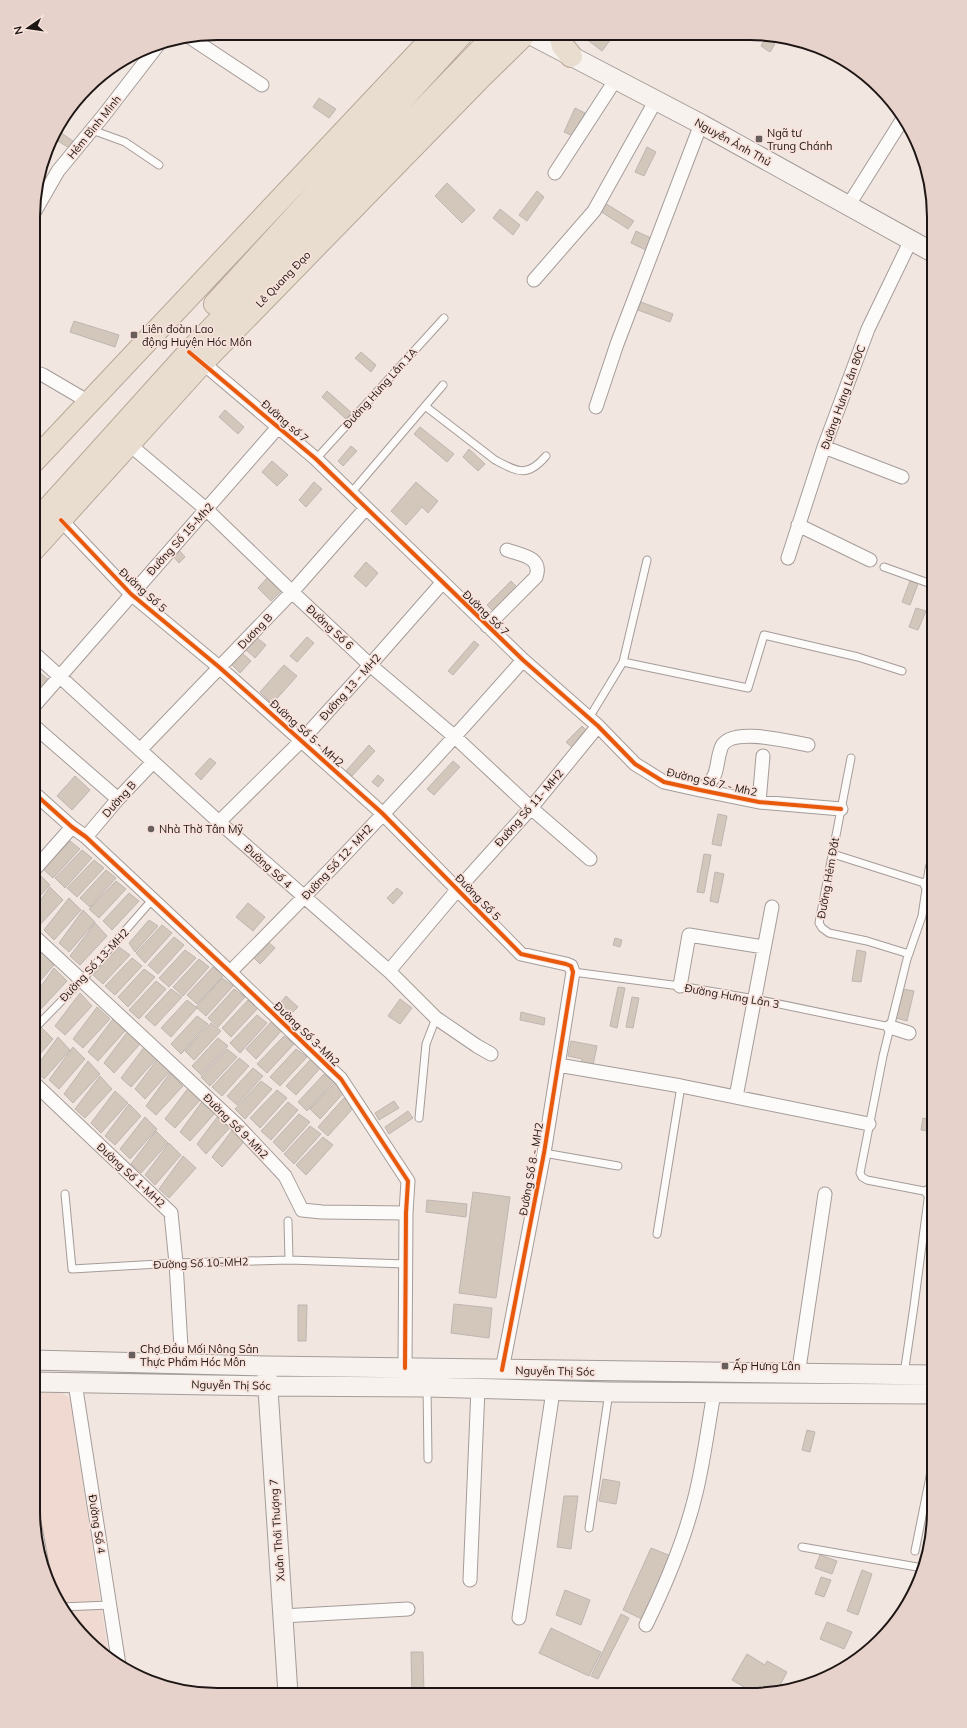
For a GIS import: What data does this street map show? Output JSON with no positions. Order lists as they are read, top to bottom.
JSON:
{
  "streets": {
    "highway": ["Lê Quang Đạo"],
    "main road": ["Nguyễn Ảnh Thủ", "Nguyễn Thị Sóc", "Xuân Thới Thượng 7"],
    "street": [
      "Hẻm Bình Minh",
      "Đường Hưng Lân 80C",
      "Đường số 7",
      "Đường Số 15-Mh2",
      "Đường Số 5",
      "Đường Số 7",
      "Đường Số 6",
      "Dương B",
      "Đường 13 - MH2",
      "Đường Số 5 - MH2",
      "Đường Số 7 - Mh2",
      "Dường B",
      "Đường Số 11- MH2",
      "Đường Số 12- MH2",
      "Đường Số 4",
      "Đường Số 3-Mh2",
      "Đường Số 9-Mh2",
      "Đường Số 8 - MH2",
      "Đường Số 1-MH2"
    ],
    "lane": [
      "Đường Hưng Lân 1A",
      "Đường Hẻm Đắt",
      "Đường Số 13-MH2",
      "Đường Hưng Lân 3",
      "Đường Số 10-MH2"
    ]
  },
  "crossings": [
    ["Nguyễn Ảnh Thủ", "Đường Hưng Lân 80C"],
    ["Lê Quang Đạo", "Đường số 7"],
    ["Lê Quang Đạo", "Đường Số 5"],
    ["Lê Quang Đạo", "Đường Số 6"],
    ["Đường Hưng Lân 1A", "Đường số 7"],
    ["Đường số 7", "Đường Số 15-Mh2"],
    ["Đường số 7", "Đường Số 7"],
    ["Đường số 7", "Dương B"],
    ["Đường Số 15-Mh2", "Đường Số 5"],
    ["Đường Số 15-Mh2", "Đường Số 6"],
    ["Đường Số 15-Mh2", "Đường Số 4"],
    ["Đường Số 5", "Dương B"],
    ["Đường Số 5", "Đường Số 5 - MH2"],
    ["Đường Số 5", "Đường Số 11- MH2"],
    ["Đường Số 5", "Đường Số 12- MH2"],
    ["Đường Số 5", "Đường Hưng Lân 3"],
    ["Đường Số 5", "Đường Số 8 - MH2"],
    ["Đường Số 7", "Dương B"],
    ["Đường Số 7", "Đường 13 - MH2"],
    ["Đường Số 7", "Đường Số 7 - Mh2"],
    ["Đường Số 7", "Đường Số 11- MH2"],
    ["Đường Số 7", "Đường Số 12- MH2"],
    ["Đường Số 6", "Dương B"],
    ["Đường Số 6", "Đường 13 - MH2"],
    ["Đường Số 6", "Đường Số 11- MH2"],
    ["Đường Số 6", "Đường Số 12- MH2"],
    ["Dương B", "Đường Số 5 - MH2"],
    ["Dương B", "Đường Số 4"],
    ["Đường 13 - MH2", "Đường Số 5 - MH2"],
    ["Đường 13 - MH2", "Đường Số 4"],
    ["Đường Số 5 - MH2", "Đường Số 12- MH2"],
    ["Đường Số 7 - Mh2", "Đường Số 11- MH2"],
    ["Đường Số 7 - Mh2", "Đường Hẻm Đắt"],
    ["Dường B", "Đường Số 4"],
    ["Dường B", "Đường Số 3-Mh2"],
    ["Đường Số 12- MH2", "Đường Số 4"],
    ["Đường Số 12- MH2", "Đường Số 3-Mh2"],
    ["Đường Số 4", "Nguyễn Thị Sóc"],
    ["Đường Số 13-MH2", "Đường Số 3-Mh2"],
    ["Đường Số 13-MH2", "Đường Số 9-Mh2"],
    ["Đường Hưng Lân 3", "Đường Số 8 - MH2"],
    ["Đường Số 3-Mh2", "Đường Số 9-Mh2"],
    ["Đường Số 3-Mh2", "Đường Số 10-MH2"],
    ["Đường Số 3-Mh2", "Nguyễn Thị Sóc"],
    ["Đường Số 8 - MH2", "Nguyễn Thị Sóc"],
    ["Đường Số 1-MH2", "Đường Số 10-MH2"],
    ["Đường Số 1-MH2", "Nguyễn Thị Sóc"],
    ["Nguyễn Thị Sóc", "Xuân Thới Thượng 7"]
  ],
  "places": {
    "transit": [
      "Ngã tư Trung Chánh",
      "Liên đoàn Lao động Huyện Hóc Môn",
      "Chợ Đầu Mối Nông Sản Thực Phẩm Hóc Môn",
      "Ấp Hưng Lân"
    ],
    "other": ["Nhà Thờ Tân Mỹ"]
  },
  "north": "left"
}
